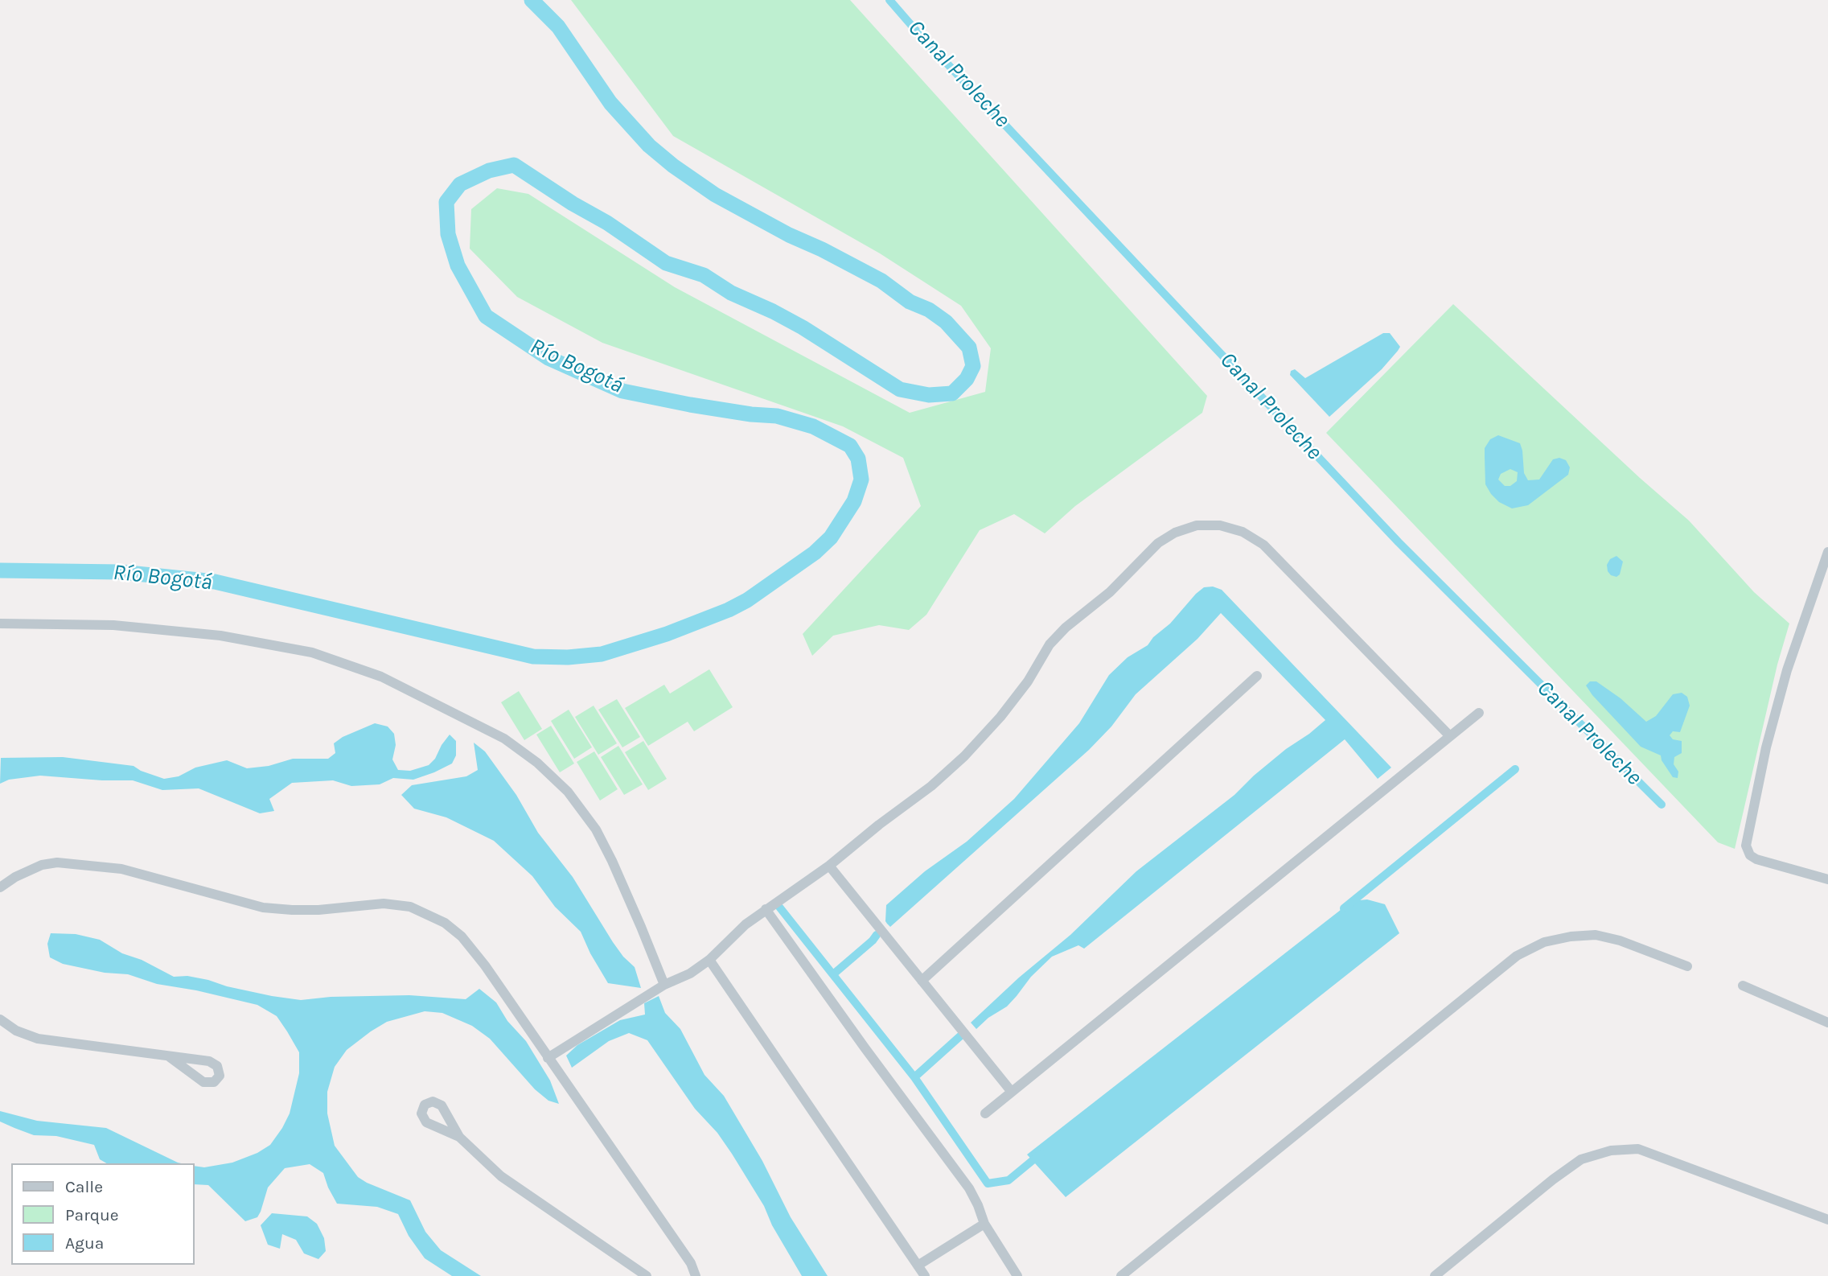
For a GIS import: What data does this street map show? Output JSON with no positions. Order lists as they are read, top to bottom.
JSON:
{
  "water": ["Canal Proleche", "Río Bogotá"],
  "legend": ["Calle", "Parque", "Agua"]
}
